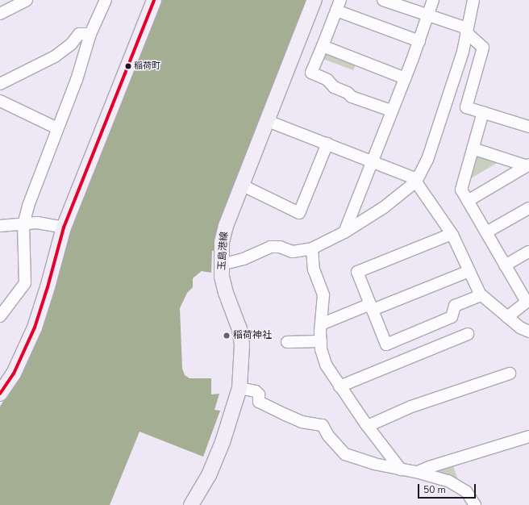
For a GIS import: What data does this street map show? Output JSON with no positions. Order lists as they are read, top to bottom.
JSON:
{
  "streets": {
    "main road": ["玉島港線"]
  },
  "places": ["稲荷町", "稲荷神社"],
  "scale_bar": "50 m"
}
